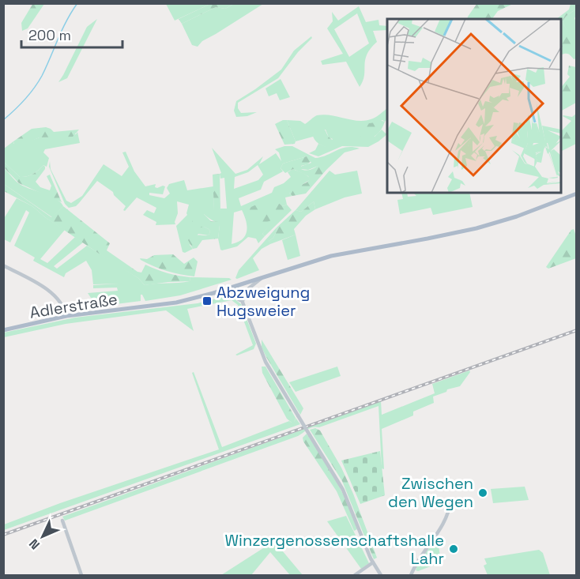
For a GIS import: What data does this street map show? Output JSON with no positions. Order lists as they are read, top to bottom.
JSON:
{
  "streets": {
    "main road": ["Adlerstraße"]
  },
  "places": {
    "transit": ["Abzweigung Hugsweier"],
    "other": ["Zwischen den Wegen", "Winzergenossenschaftshalle Lahr"]
  },
  "scale_bar": "200 m",
  "north": "bottom left"
}
